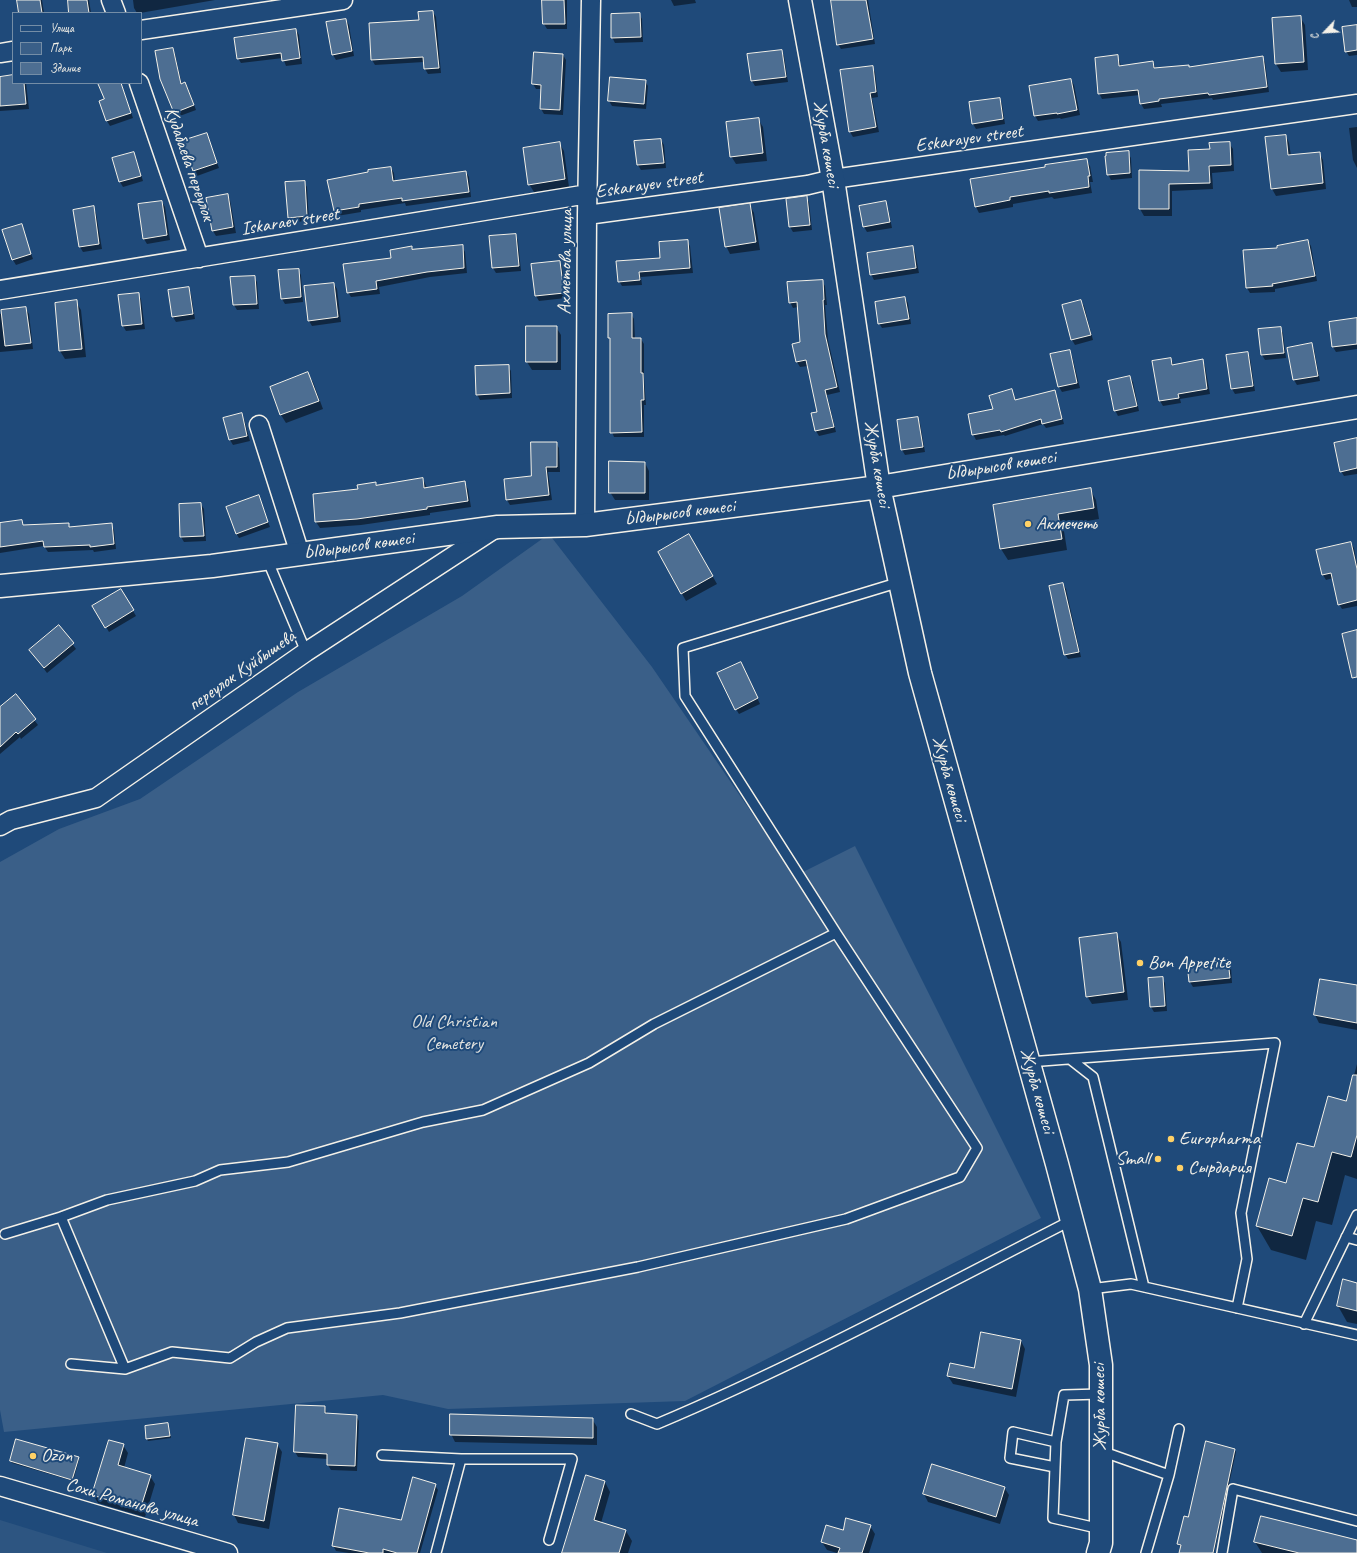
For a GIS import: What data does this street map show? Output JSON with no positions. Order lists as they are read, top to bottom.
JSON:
{
  "streets": {
    "street": [
      "Eskarayev street",
      "Журба көшесі",
      "Кудабаева переулок",
      "Iskaraev street",
      "Ахметова улица",
      "Ыдырысов көшесі",
      "переулок Куйбышева",
      "Сохи Романова улица"
    ]
  },
  "crossings": [
    ["Eskarayev street", "Журба көшесі"],
    ["Eskarayev street", "Ахметова улица"],
    ["Журба көшесі", "Ыдырысов көшесі"],
    ["Кудабаева переулок", "Iskaraev street"],
    ["Iskaraev street", "Ахметова улица"],
    ["Ахметова улица", "Ыдырысов көшесі"],
    ["Ыдырысов көшесі", "переулок Куйбышева"]
  ],
  "parks": ["Old Christian Cemetery"],
  "places": [
    "Акмечеть",
    "Bon Appetite",
    "Europharma",
    "Small",
    "Сырдария",
    "Ozon"
  ],
  "legend": ["Улица", "Парк", "Здание"],
  "north": "bottom left"
}
